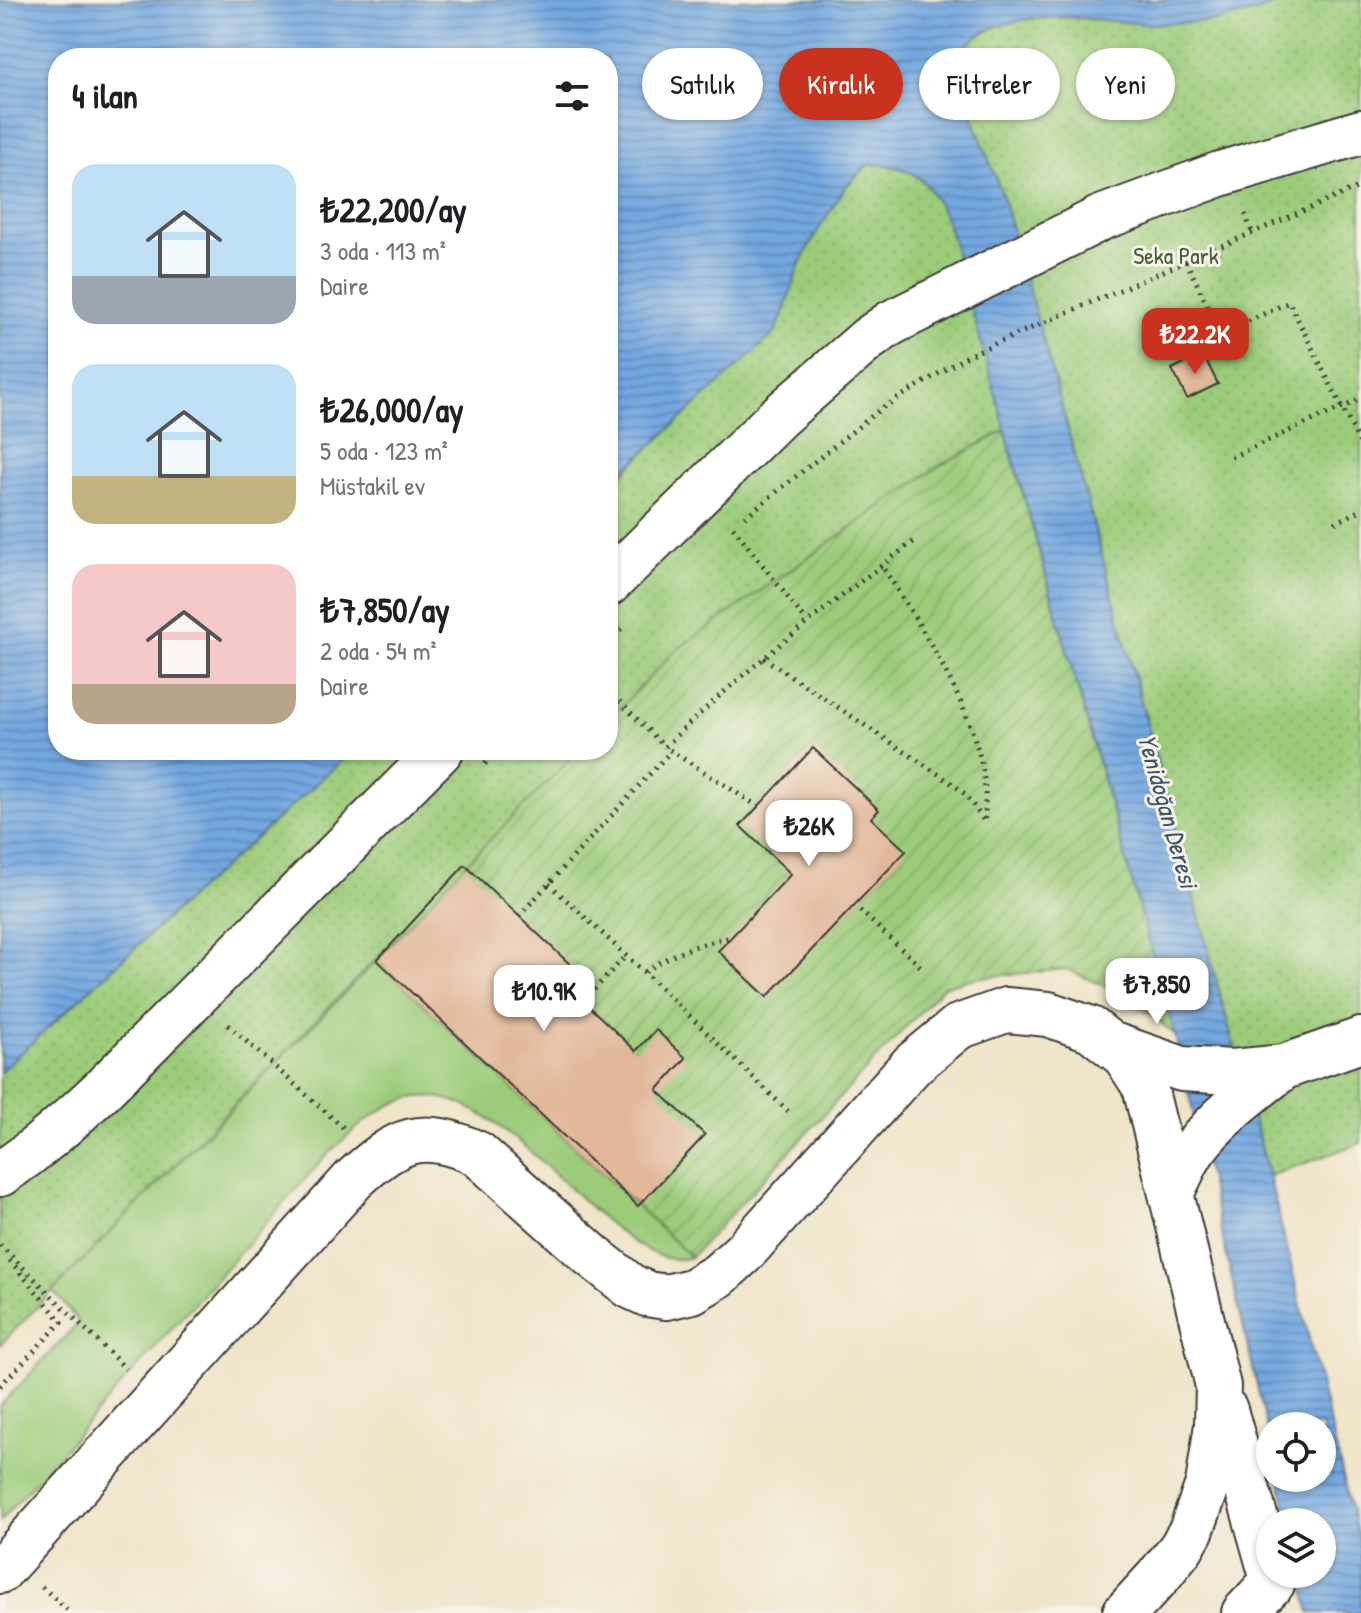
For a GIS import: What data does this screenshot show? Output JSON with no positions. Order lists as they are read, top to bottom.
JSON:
{
  "water": ["Yenidoğan Deresi"],
  "parks": ["Seka Park"],
  "page": {
    "chip": [
      "Satılık",
      "Kiralık",
      "Filtreler",
      "Yeni"
    ],
    "heading": "4 ilan",
    "list": [
      {
        "name": "₺22,200/ay",
        "note": "3 oda · 113 m² · Daire"
      },
      {
        "name": "₺26,000/ay",
        "note": "5 oda · 123 m² · Müstakil ev"
      },
      {
        "name": "₺7,850/ay",
        "note": "2 oda · 54 m² · Daire"
      }
    ],
    "price": [
      "₺22.2K",
      "₺26K",
      "₺7,850",
      "₺10.9K"
    ]
  }
}
